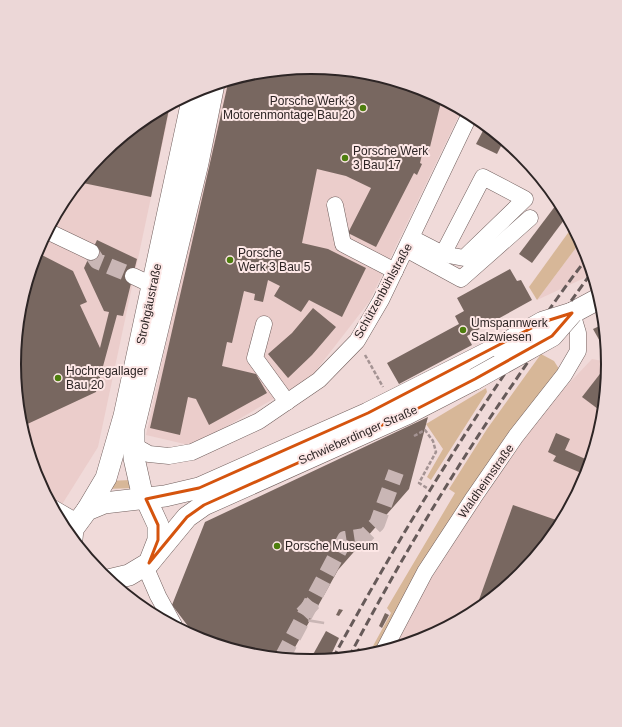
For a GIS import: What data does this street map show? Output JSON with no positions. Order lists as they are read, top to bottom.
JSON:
{
  "streets": {
    "main road": ["Strohgäustraße", "Schwieberdinger Straße"],
    "street": ["Schützenbühlstraße", "Waldheimstraße"]
  },
  "crossings": [
    ["Schützenbühlstraße", "Strohgäustraße"],
    ["Strohgäustraße", "Schwieberdinger Straße"],
    ["Schwieberdinger Straße", "Waldheimstraße"]
  ],
  "places": [
    "Porsche Werk 3 Motorenmontage Bau 20",
    "Porsche Werk 3 Bau 17",
    "Porsche Werk 3 Bau 5",
    "Umspannwerk Salzwiesen",
    "Hochregallager Bau 20",
    "Porsche Museum"
  ]
}
